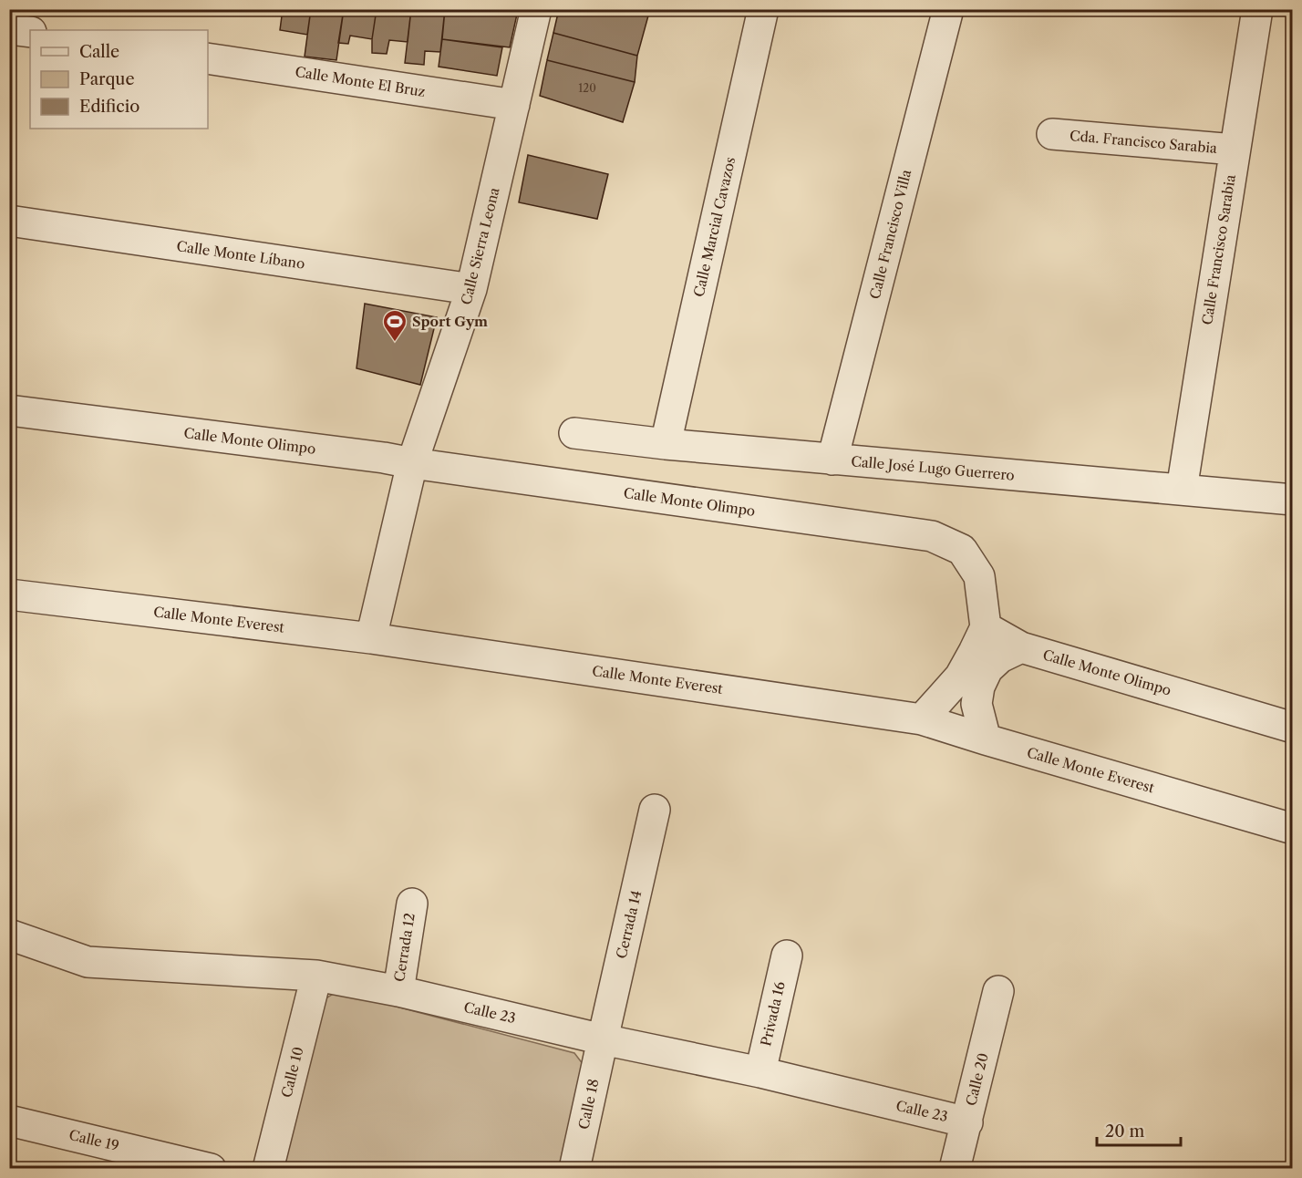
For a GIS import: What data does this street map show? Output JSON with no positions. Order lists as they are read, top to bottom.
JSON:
{
  "streets": {
    "street": [
      "Calle Monte El Bruz",
      "Cda. Francisco Sarabia",
      "Calle Marcial Cavazos",
      "Calle Francisco Villa",
      "Calle Sierra Leona",
      "Calle Francisco Sarabia",
      "Calle Monte Líbano",
      "Calle Monte Olimpo",
      "Calle José Lugo Guerrero",
      "Calle Monte Everest",
      "Cerrada 14",
      "Cerrada 12",
      "Calle 23",
      "Privada 16",
      "Calle 10",
      "Calle 20",
      "Calle 18",
      "Calle 19"
    ]
  },
  "crossings": [
    ["Calle Monte El Bruz", "Calle Sierra Leona"],
    ["Cda. Francisco Sarabia", "Calle Francisco Sarabia"],
    ["Calle Marcial Cavazos", "Calle José Lugo Guerrero"],
    ["Calle Francisco Villa", "Calle José Lugo Guerrero"],
    ["Calle Sierra Leona", "Calle Monte Líbano"],
    ["Calle Sierra Leona", "Calle Monte Olimpo"],
    ["Calle Sierra Leona", "Calle Monte Everest"],
    ["Calle Francisco Sarabia", "Calle José Lugo Guerrero"],
    ["Cerrada 14", "Calle 23"],
    ["Cerrada 14", "Calle 18"],
    ["Cerrada 12", "Calle 23"],
    ["Calle 23", "Privada 16"],
    ["Calle 23", "Calle 10"],
    ["Calle 23", "Calle 20"],
    ["Calle 23", "Calle 18"]
  ],
  "places": {
    "sports": ["Sport Gym"]
  },
  "house_numbers": ["120"],
  "legend": ["Calle", "Parque", "Edificio"],
  "scale_bar": "20 m"
}
